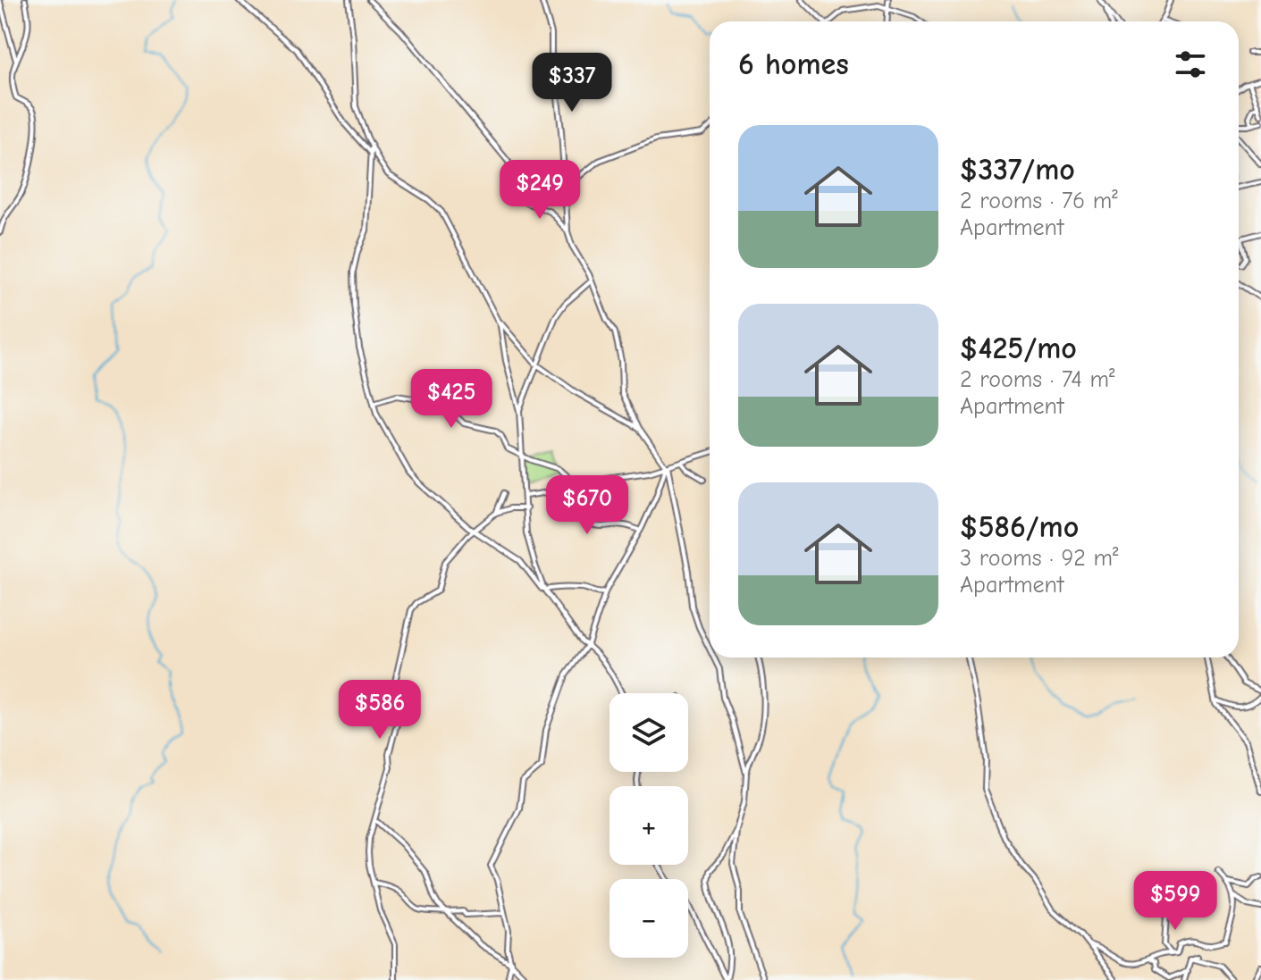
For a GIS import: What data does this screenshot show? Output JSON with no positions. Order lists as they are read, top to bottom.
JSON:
{
  "page": {
    "heading": "6 homes",
    "price": [
      "$337",
      "$249",
      "$425",
      "$670",
      "$586",
      "$599"
    ],
    "list": [
      {
        "name": "$337/mo",
        "note": "2 rooms · 76 m² · Apartment"
      },
      {
        "name": "$425/mo",
        "note": "2 rooms · 74 m² · Apartment"
      },
      {
        "name": "$586/mo",
        "note": "3 rooms · 92 m² · Apartment"
      }
    ],
    "map_buttons": ["+", "−"]
  }
}
